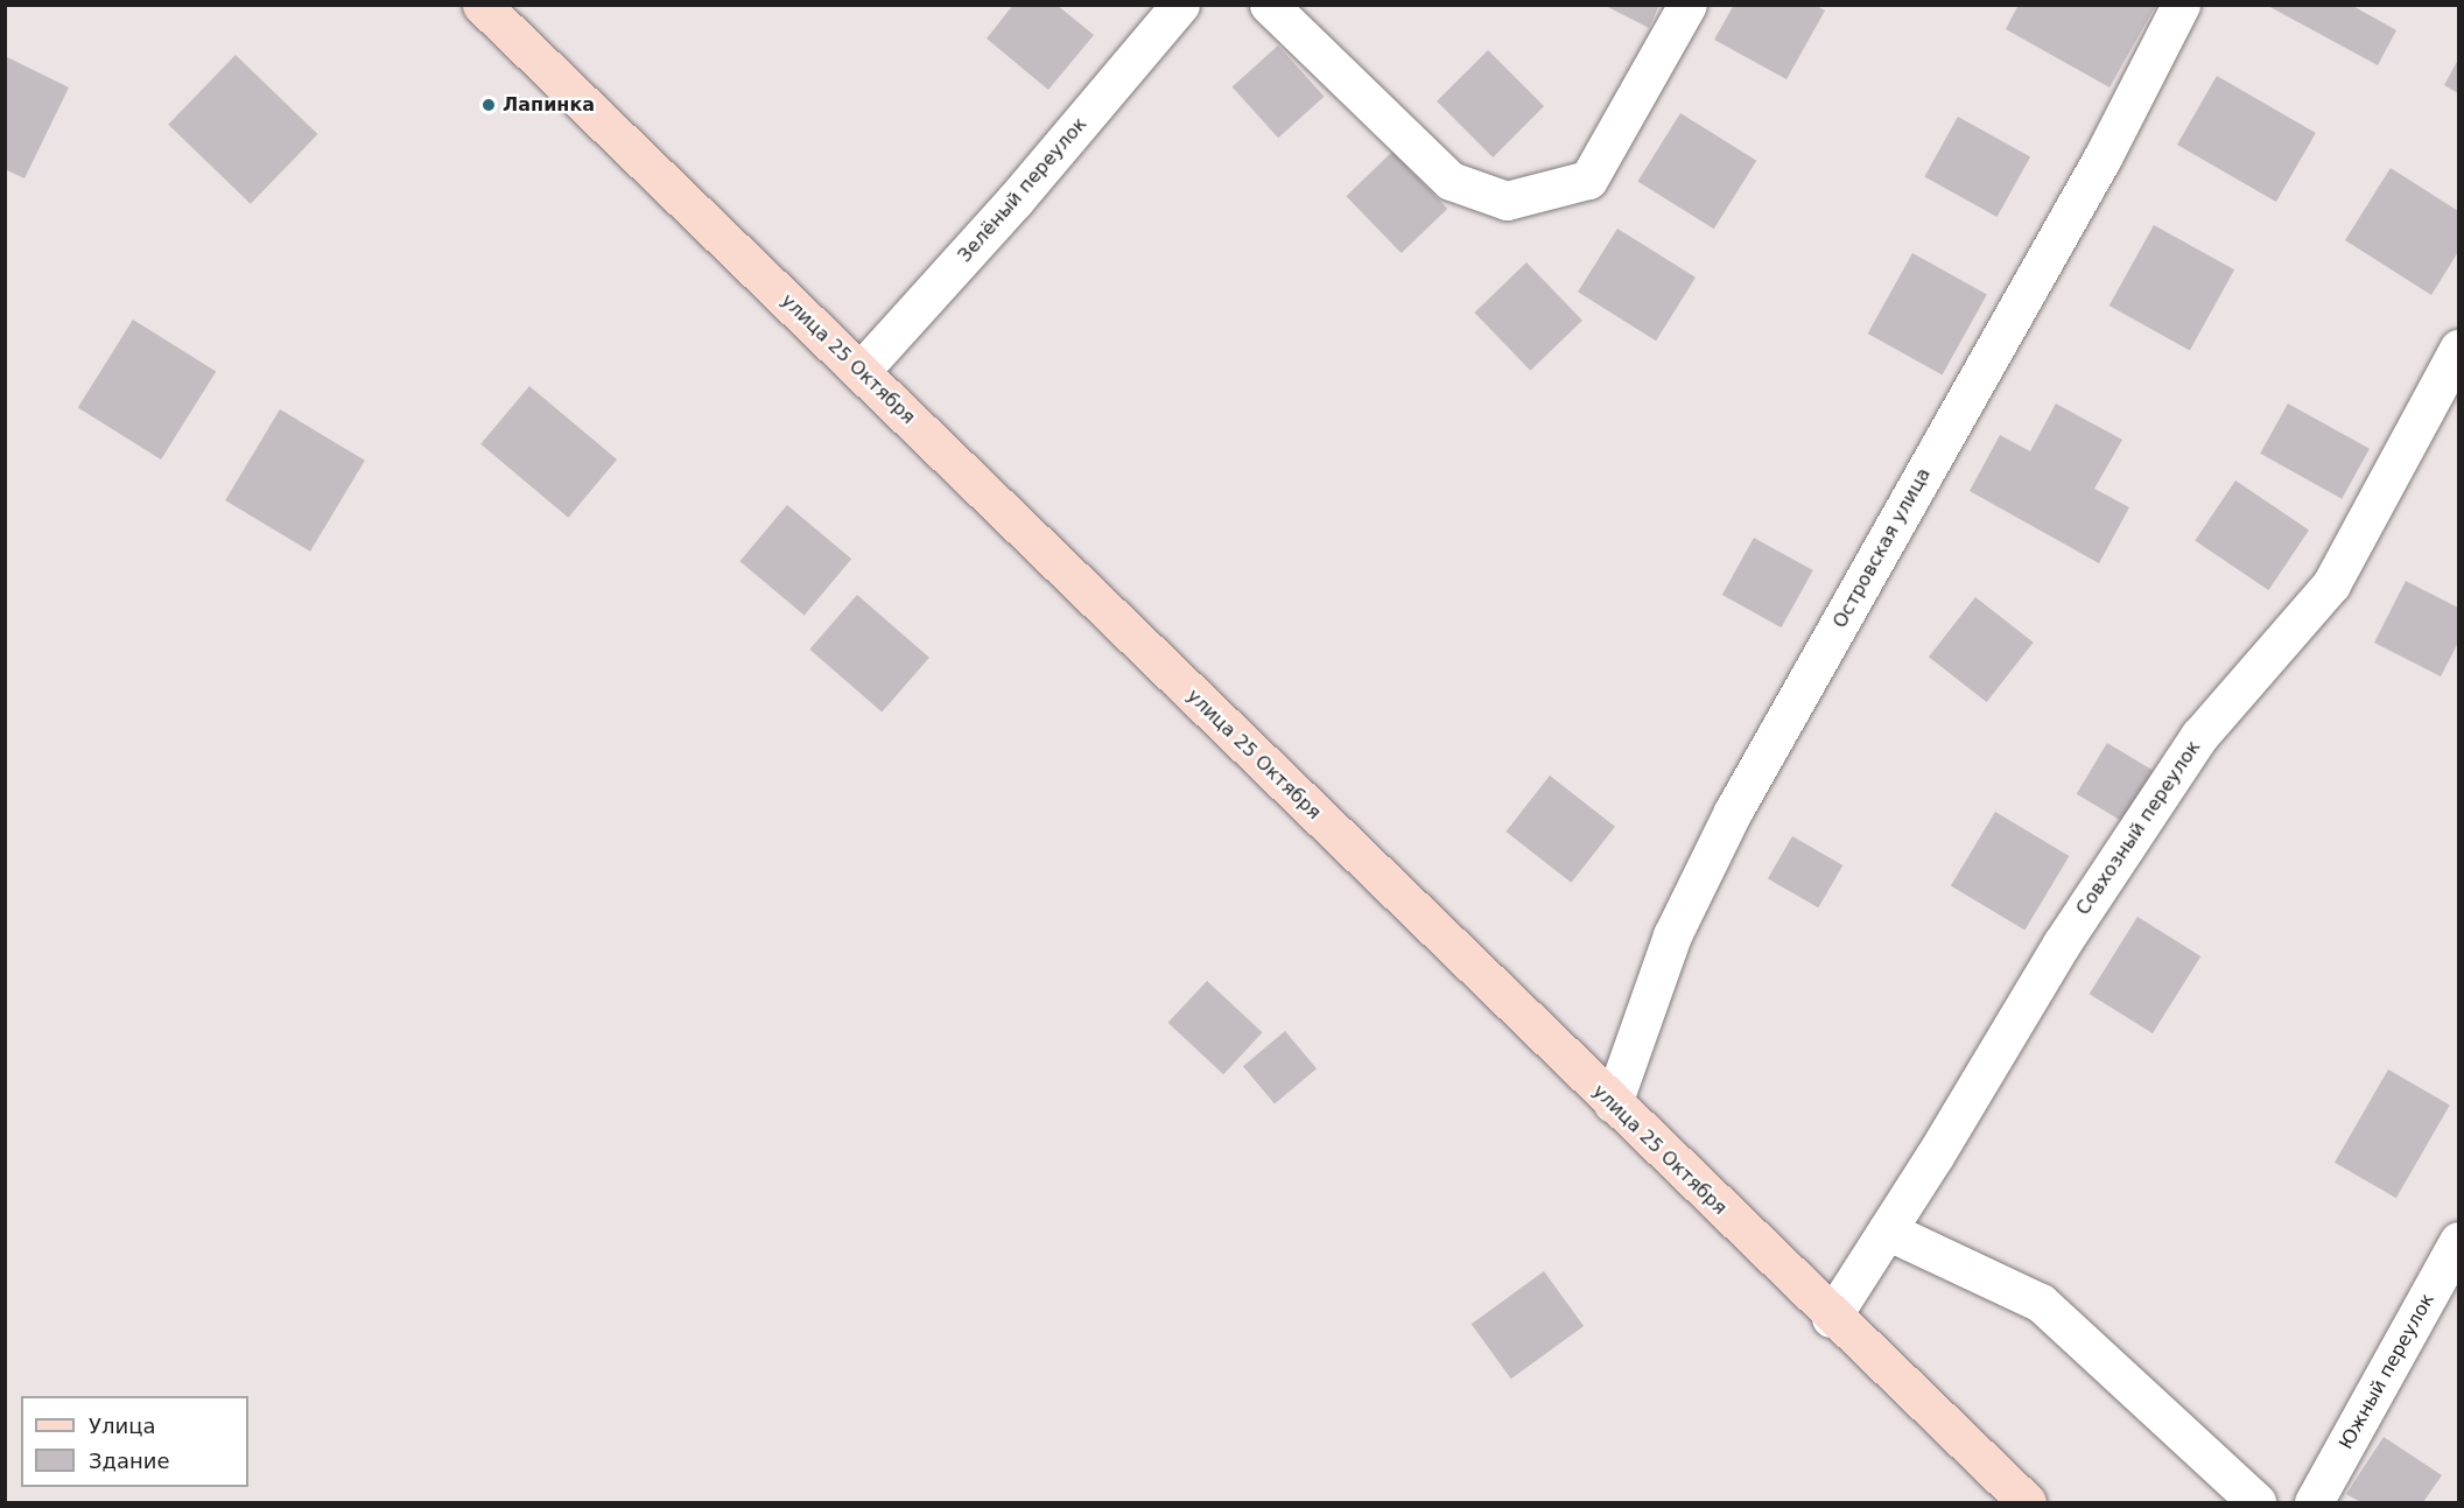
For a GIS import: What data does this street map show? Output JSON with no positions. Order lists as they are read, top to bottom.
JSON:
{
  "streets": {
    "main road": ["улица 25 Октября"],
    "street": [
      "Зелёный переулок",
      "Островская улица",
      "Совхозный переулок",
      "Южный переулок"
    ]
  },
  "crossings": [
    ["Зелёный переулок", "улица 25 Октября"],
    ["улица 25 Октября", "Островская улица"],
    ["улица 25 Октября", "Совхозный переулок"]
  ],
  "places": ["Лапинка"],
  "legend": ["Улица", "Здание"]
}
